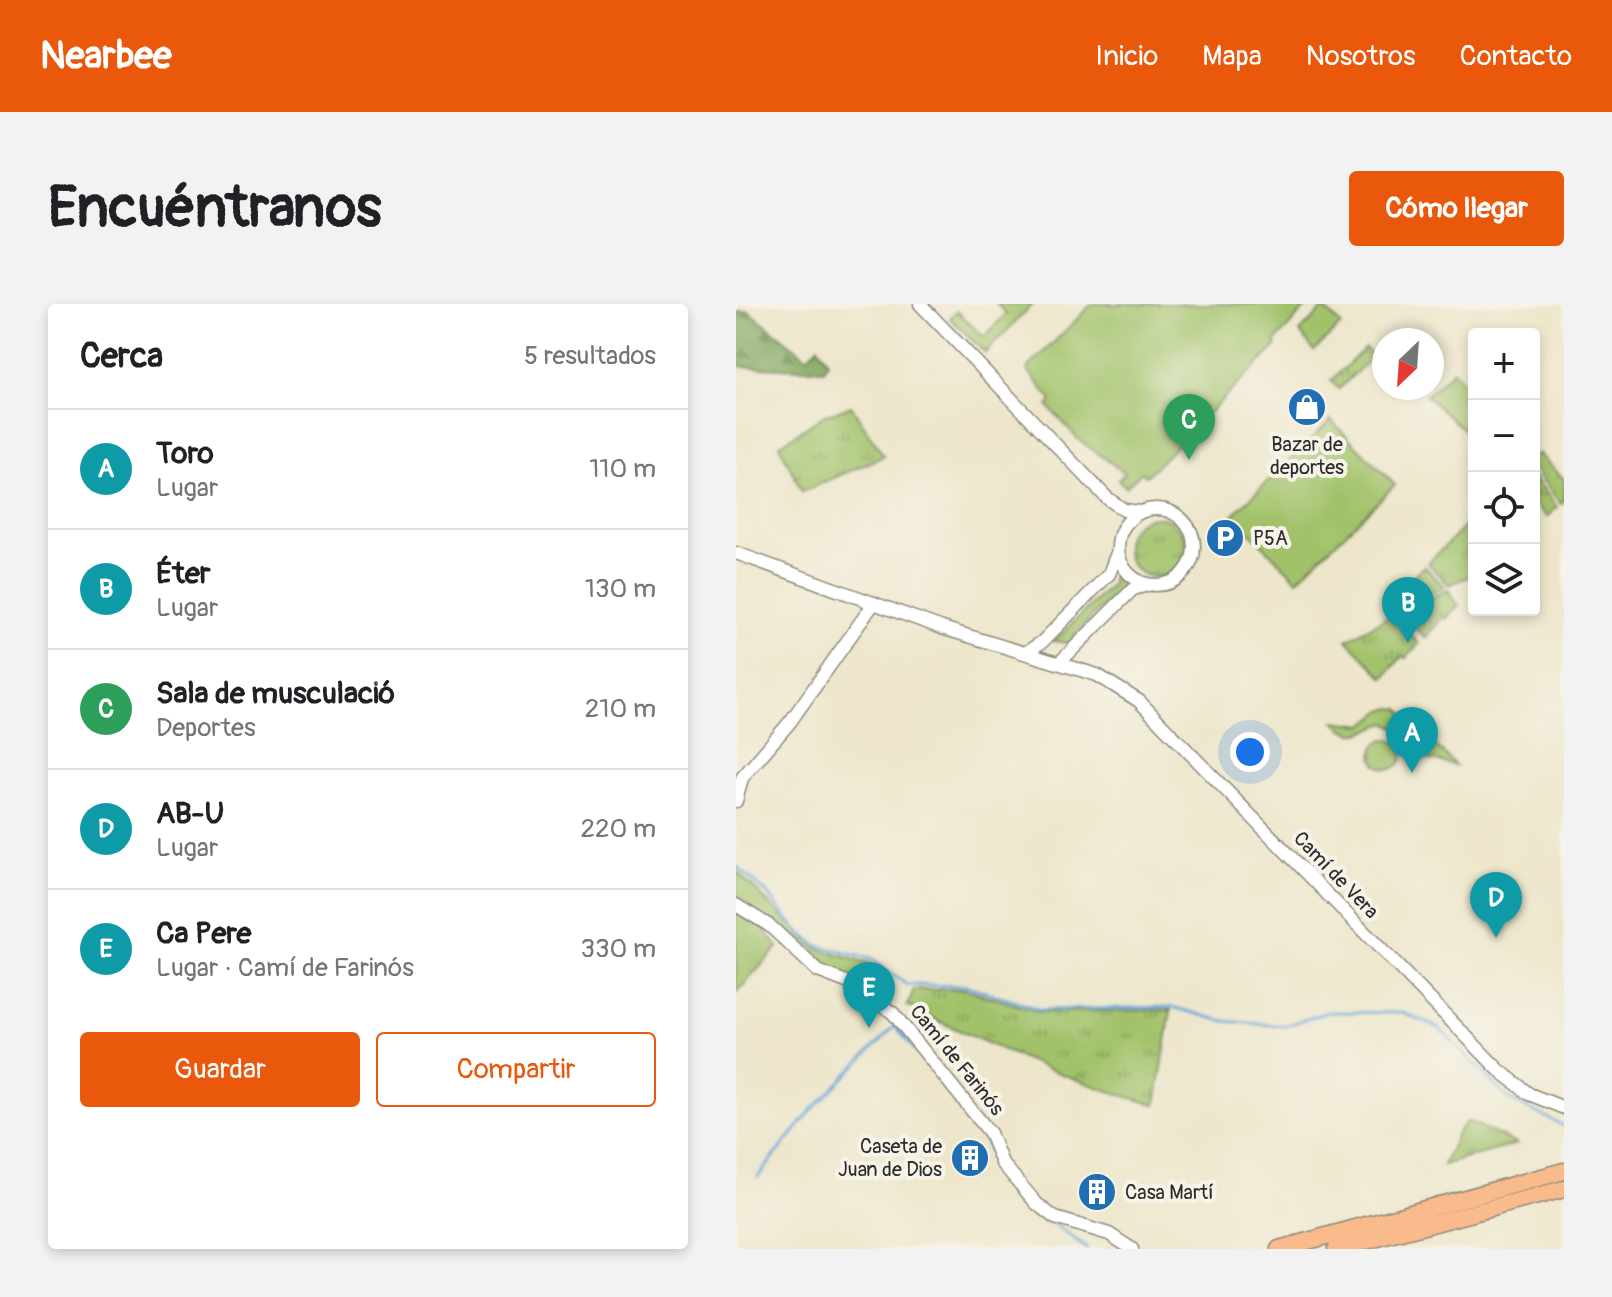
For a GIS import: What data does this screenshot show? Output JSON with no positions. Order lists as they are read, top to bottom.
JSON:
{
  "streets": {
    "street": ["Camí de Vera", "Camí de Farinós"]
  },
  "places": {
    "shop": ["Bazar de deportes"],
    "parking": ["P5A"],
    "building": ["Caseta de Juan de Dios", "Casa Martí"]
  },
  "north": "bottom left",
  "page": {
    "header": "Nearbee",
    "nav": [
      "Inicio",
      "Mapa",
      "Nosotros",
      "Contacto"
    ],
    "buttons": [
      "Cómo llegar",
      ["Guardar", "Compartir"]
    ],
    "title": "Encuéntranos",
    "heading": ["Cerca", "5 resultados"],
    "map_buttons": ["+", "−"],
    "pins": [
      "C",
      "B",
      "A",
      "D",
      "E"
    ],
    "list": [
      {
        "mark": "A",
        "name": "Toro",
        "note": "Lugar",
        "value": "110 m"
      },
      {
        "mark": "B",
        "name": "Éter",
        "note": "Lugar",
        "value": "130 m"
      },
      {
        "mark": "C",
        "name": "Sala de musculació",
        "note": "Deportes",
        "value": "210 m"
      },
      {
        "mark": "D",
        "name": "AB-U",
        "note": "Lugar",
        "value": "220 m"
      },
      {
        "mark": "E",
        "name": "Ca Pere",
        "note": "Lugar · Camí de Farinós",
        "value": "330 m"
      }
    ]
  }
}
